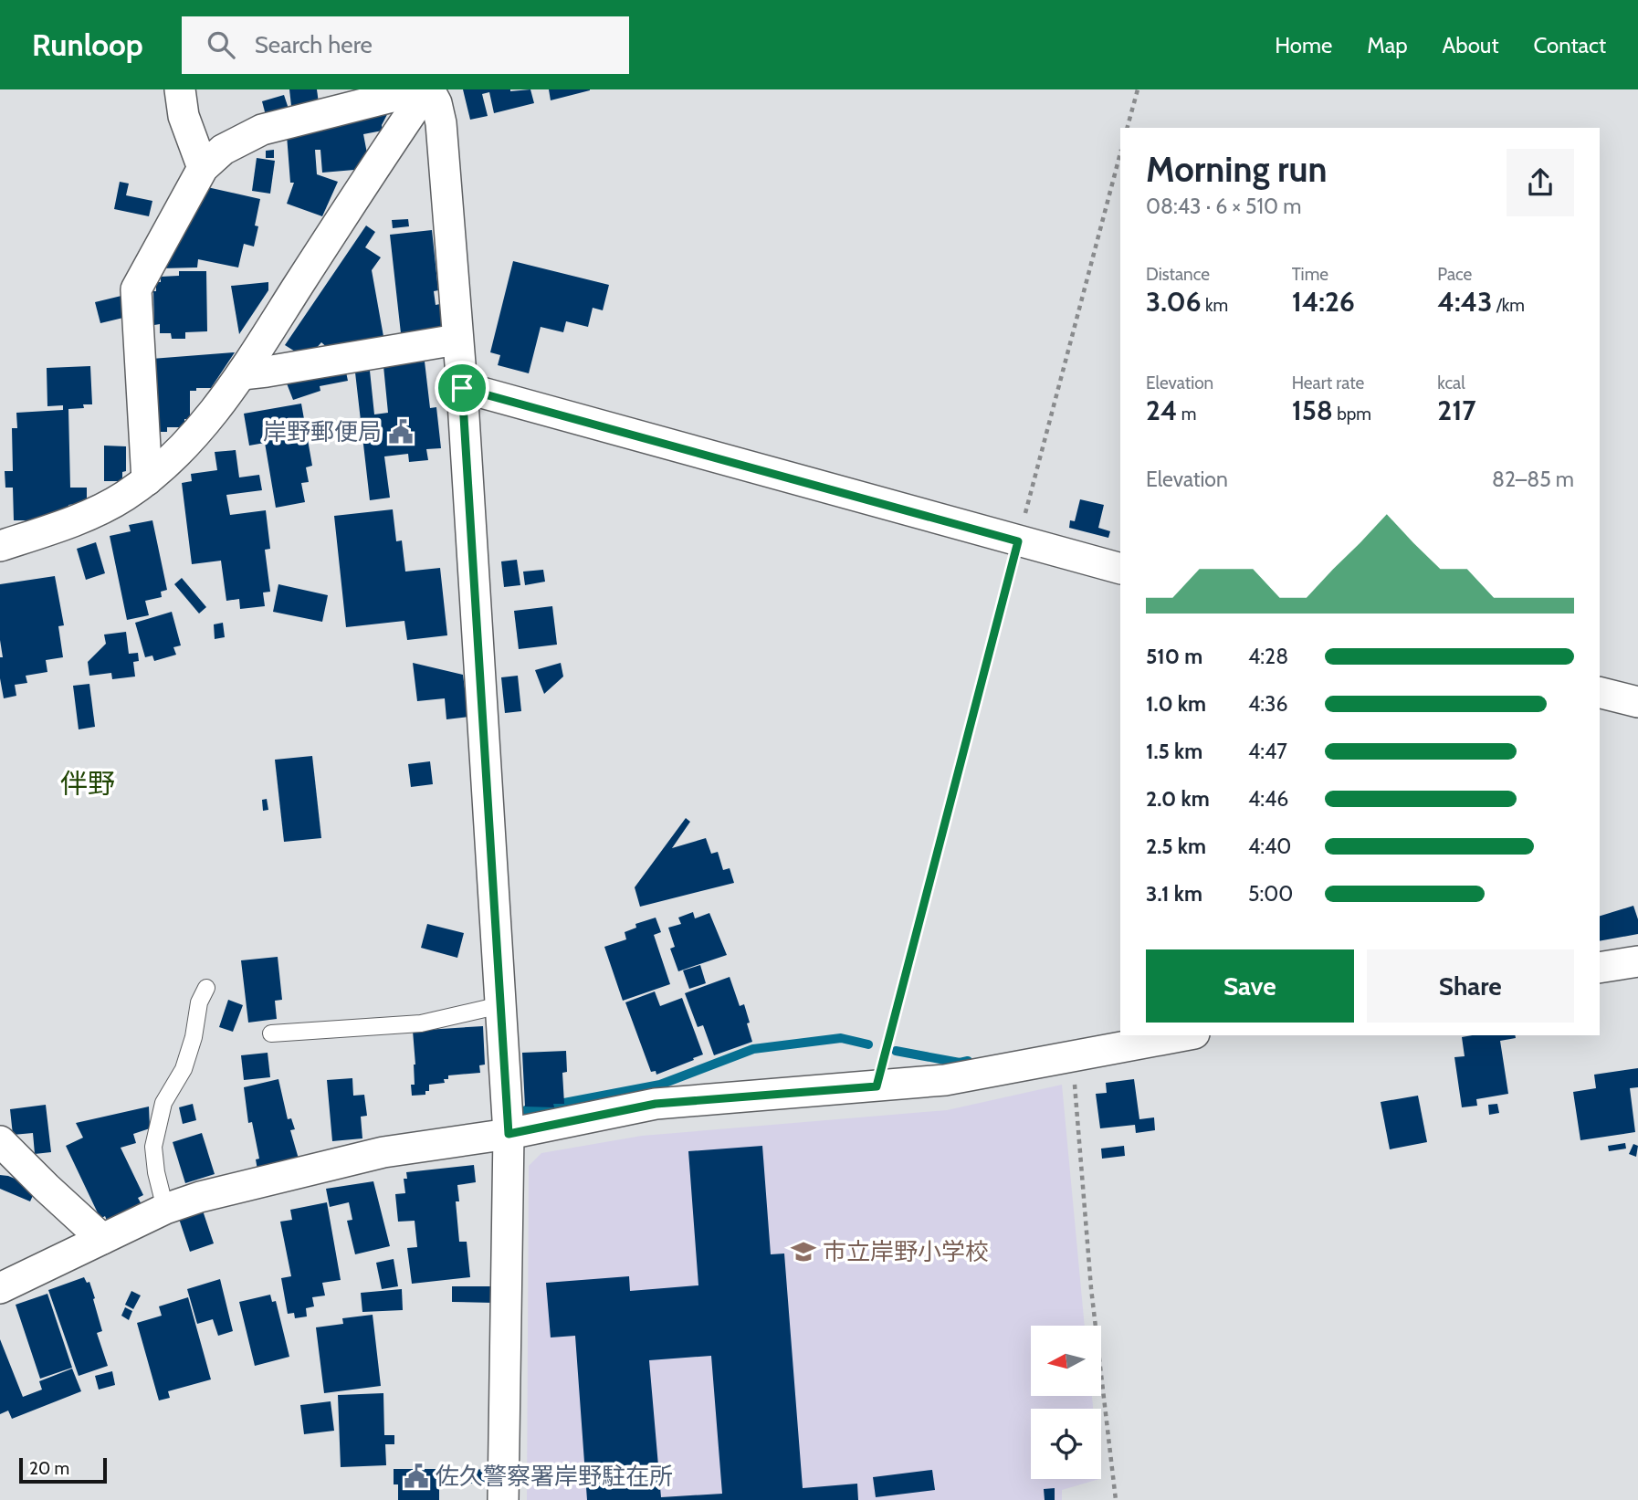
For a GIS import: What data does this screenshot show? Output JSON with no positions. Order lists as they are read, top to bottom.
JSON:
{
  "districts": ["伴野"],
  "places": {
    "public building": ["岸野郵便局", "佐久警察署岸野駐在所"],
    "school or university": ["市立岸野小学校"]
  },
  "scale_bar": "20 m",
  "north": "left",
  "page": {
    "header": "Runloop",
    "search": "Search here",
    "nav": [
      "Home",
      "Map",
      "About",
      "Contact"
    ],
    "heading": ["Morning run", "08:43 · 6 × 510 m"],
    "stats": [
      ["Distance", "3.06 km"],
      ["Time", "14:26"],
      ["Pace", "4:43 /km"],
      ["Elevation", "24 m"],
      ["Heart rate", "158 bpm"],
      ["kcal", "217"]
    ],
    "chart": ["Elevation", "82–85 m"],
    "list": [
      {
        "name": "510 m",
        "note": "4:28"
      },
      {
        "name": "1.0 km",
        "note": "4:36"
      },
      {
        "name": "1.5 km",
        "note": "4:47"
      },
      {
        "name": "2.0 km",
        "note": "4:46"
      },
      {
        "name": "2.5 km",
        "note": "4:40"
      },
      {
        "name": "3.1 km",
        "note": "5:00"
      }
    ],
    "buttons": ["Save", "Share"],
    "scale": "20 m"
  }
}
